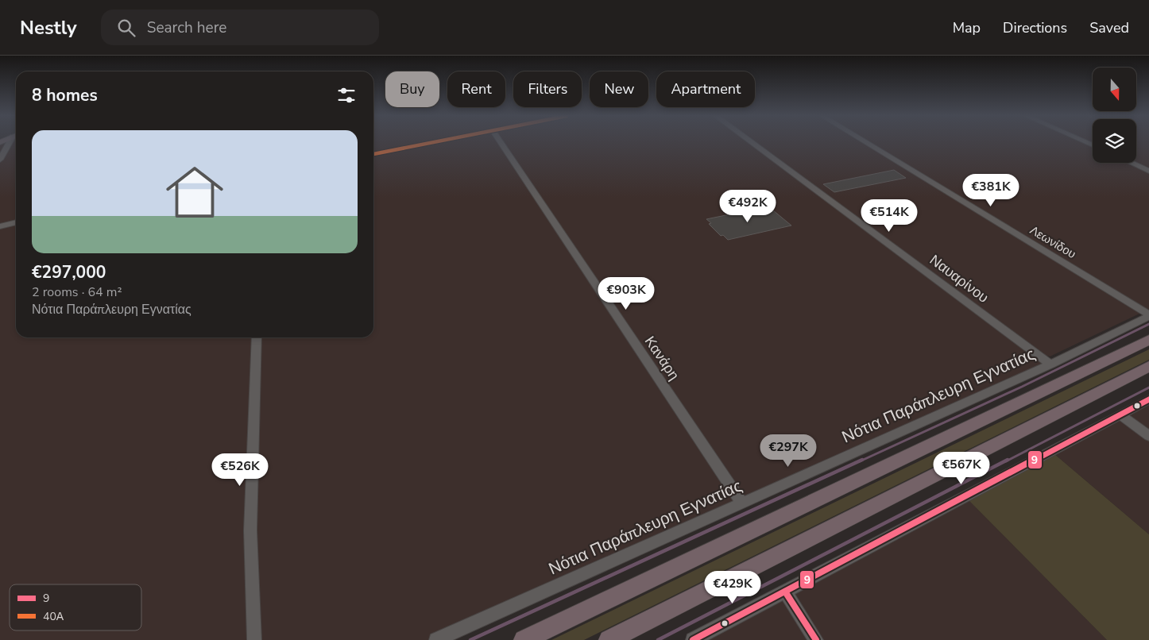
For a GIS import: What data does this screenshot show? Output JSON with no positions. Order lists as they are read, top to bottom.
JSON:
{
  "streets": {
    "street": [
      "Λεωνίδου",
      "Ναυαρίνου",
      "Κανάρη",
      "Νότια Παράπλευρη Εγνατίας"
    ]
  },
  "crossings": [
    ["Λεωνίδου", "Νότια Παράπλευρη Εγνατίας"],
    ["Ναυαρίνου", "Νότια Παράπλευρη Εγνατίας"],
    ["Κανάρη", "Νότια Παράπλευρη Εγνατίας"]
  ],
  "lines": ["transit line 40Α", "transit line 9"],
  "legend": ["9", "40Α"],
  "north": "bottom",
  "page": {
    "header": "Nestly",
    "search": "Search here",
    "nav": ["Map", "Directions", "Saved"],
    "chip": [
      "Buy",
      "Rent",
      "Filters",
      "New",
      "Apartment"
    ],
    "heading": "8 homes",
    "list": [
      {
        "name": "€297,000",
        "note": "2 rooms · 64 m² · Νότια Παράπλευρη Εγνατίας"
      }
    ],
    "price": [
      "€381K",
      "€492K",
      "€514K",
      "€903K",
      "€297K",
      "€567K",
      "€526K",
      "€429K"
    ]
  }
}
